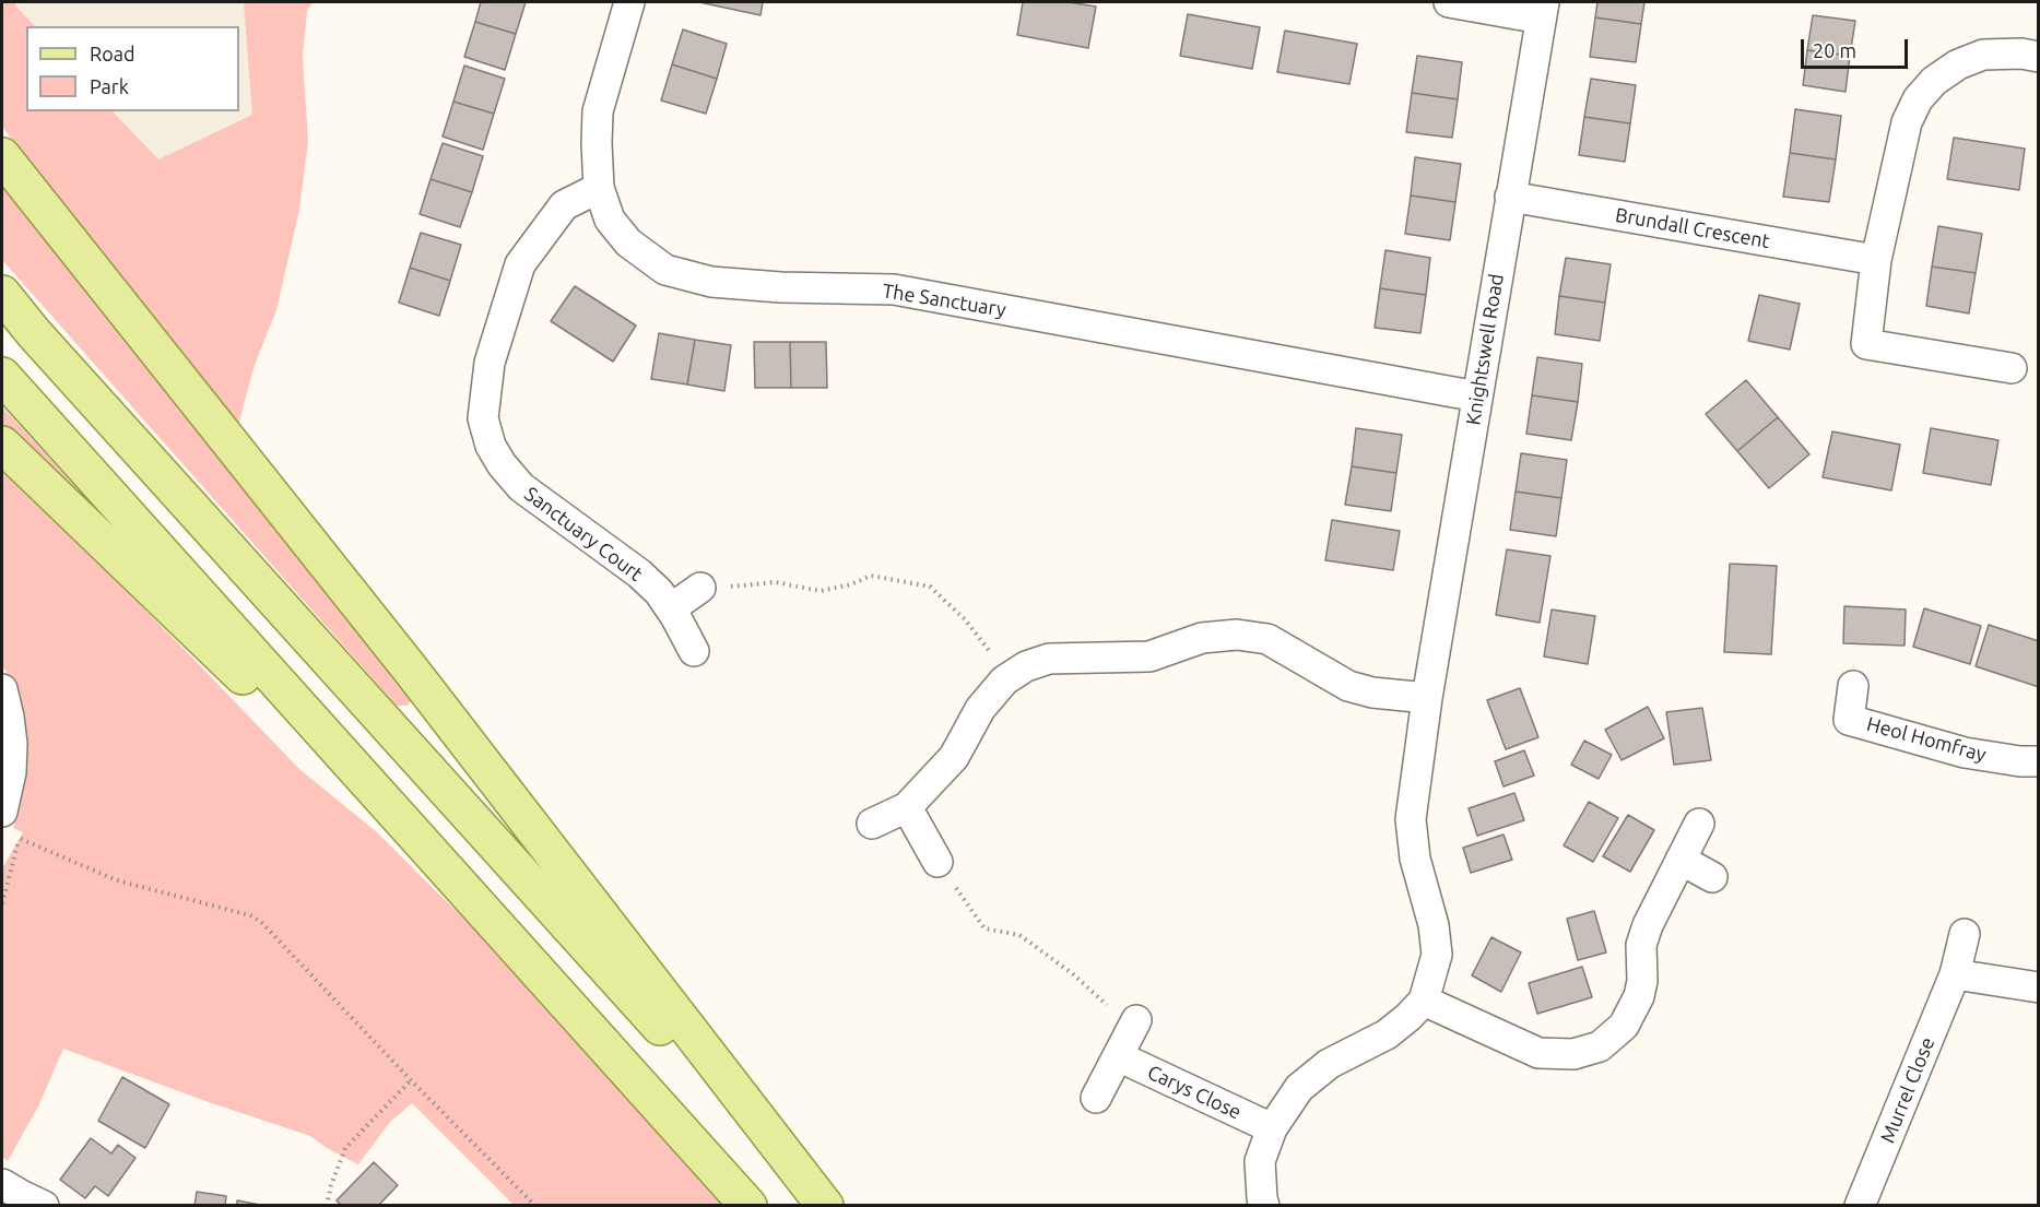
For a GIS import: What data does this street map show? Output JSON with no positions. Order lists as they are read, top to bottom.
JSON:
{
  "streets": {
    "street": [
      "Brundall Crescent",
      "The Sanctuary",
      "Knightswell Road",
      "Sanctuary Court",
      "Heol Homfray",
      "Murrel Close",
      "Carys Close"
    ]
  },
  "crossings": [
    ["Brundall Crescent", "Knightswell Road"],
    ["The Sanctuary", "Knightswell Road"],
    ["The Sanctuary", "Sanctuary Court"]
  ],
  "legend": ["Road", "Park"],
  "scale_bar": "20 m"
}
